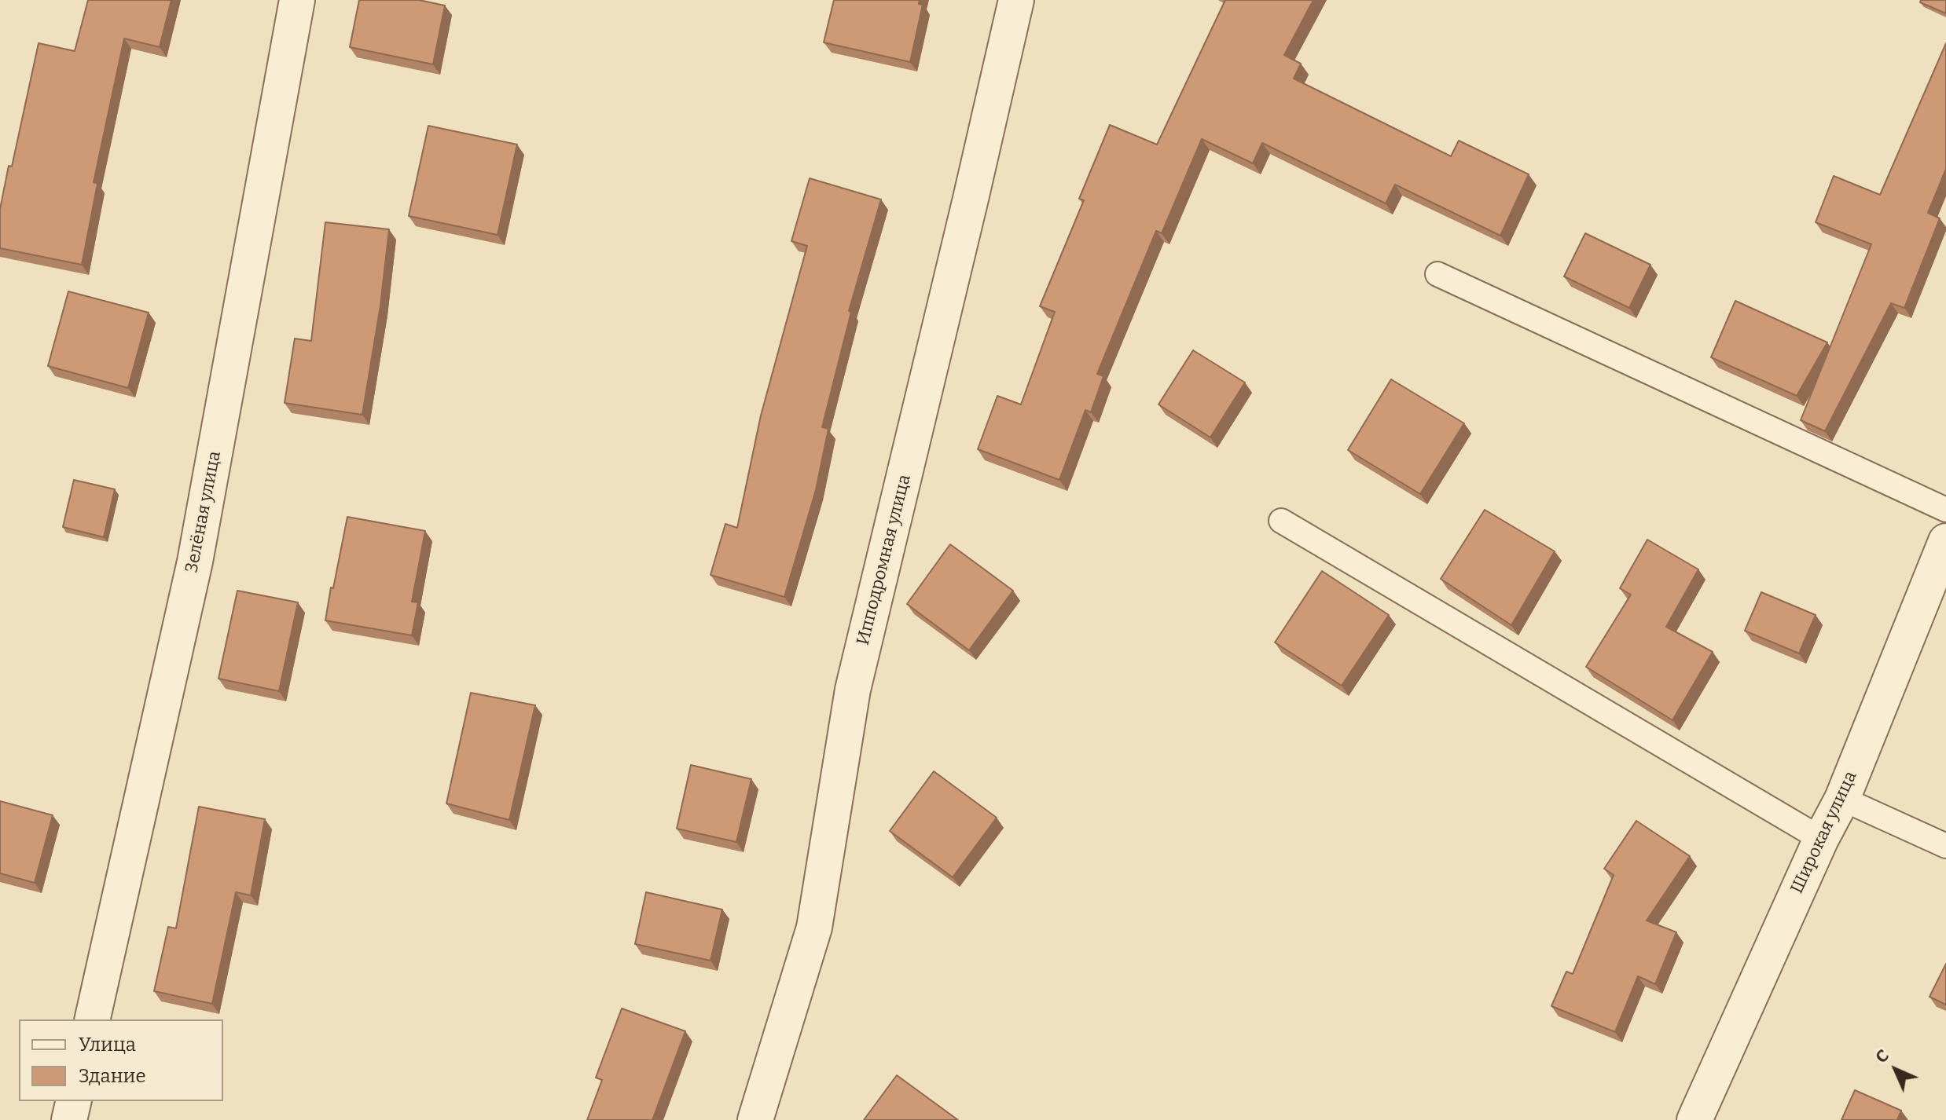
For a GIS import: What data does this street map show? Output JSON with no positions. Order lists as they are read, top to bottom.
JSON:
{
  "streets": {
    "street": ["Зелёная улица", "Ипподромная улица", "Широкая улица"]
  },
  "legend": ["Улица", "Здание"],
  "north": "top left"
}
